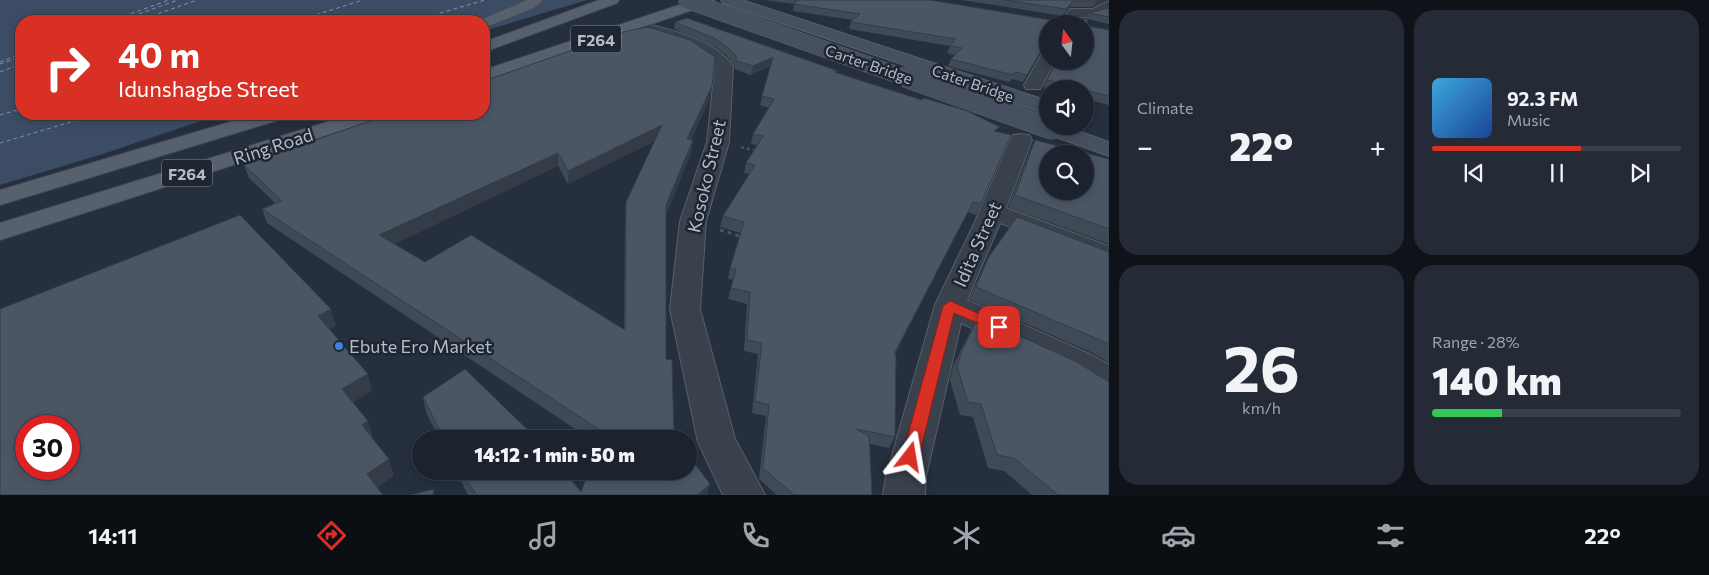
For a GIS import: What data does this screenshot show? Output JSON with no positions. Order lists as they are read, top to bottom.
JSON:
{
  "streets": {
    "main road": [
      "F264",
      "Carter Bridge",
      "Cater Bridge",
      "Ring Road"
    ],
    "street": ["Kosoko Street", "Idita Street"]
  },
  "crossings": [
    ["F264", "Kosoko Street"]
  ],
  "places": ["Ebute Ero Market"],
  "north": "top",
  "page": {
    "tile": [
      "Climate",
      ["26", "km/h"],
      ["Range · 28%", "140 km"]
    ],
    "turn": ["40 m", "Idunshagbe Street"],
    "song": ["92.3 FM", "Music"],
    "heat": ["−", "22°", "+"],
    "limit": "30",
    "trip": "14:12 · 1 min · 50 m",
    "tabs": ["14:11", "22°"]
  }
}
